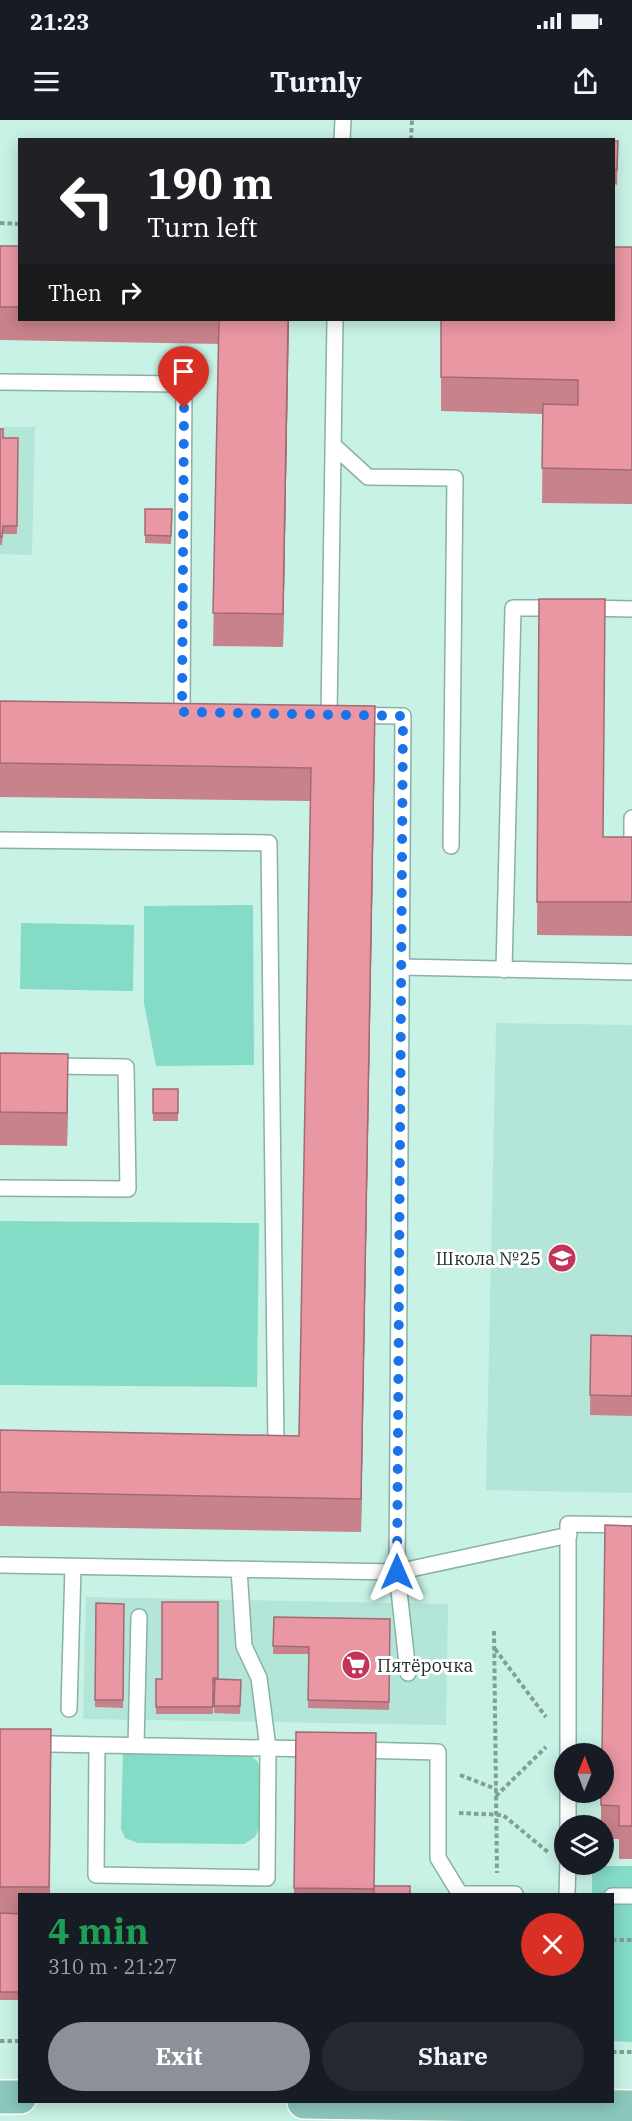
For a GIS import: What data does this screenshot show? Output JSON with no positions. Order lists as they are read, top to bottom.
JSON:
{
  "places": {
    "school or university": ["Школа №25"],
    "supermarket": ["Пятёрочка"]
  },
  "north": "top",
  "page": {
    "status": "21:23",
    "header": "Turnly",
    "turn": ["190 m", "Turn left"],
    "then": "Then",
    "heading": ["4 min", "310 m · 21:27"],
    "buttons": ["Exit", "Share"]
  }
}
